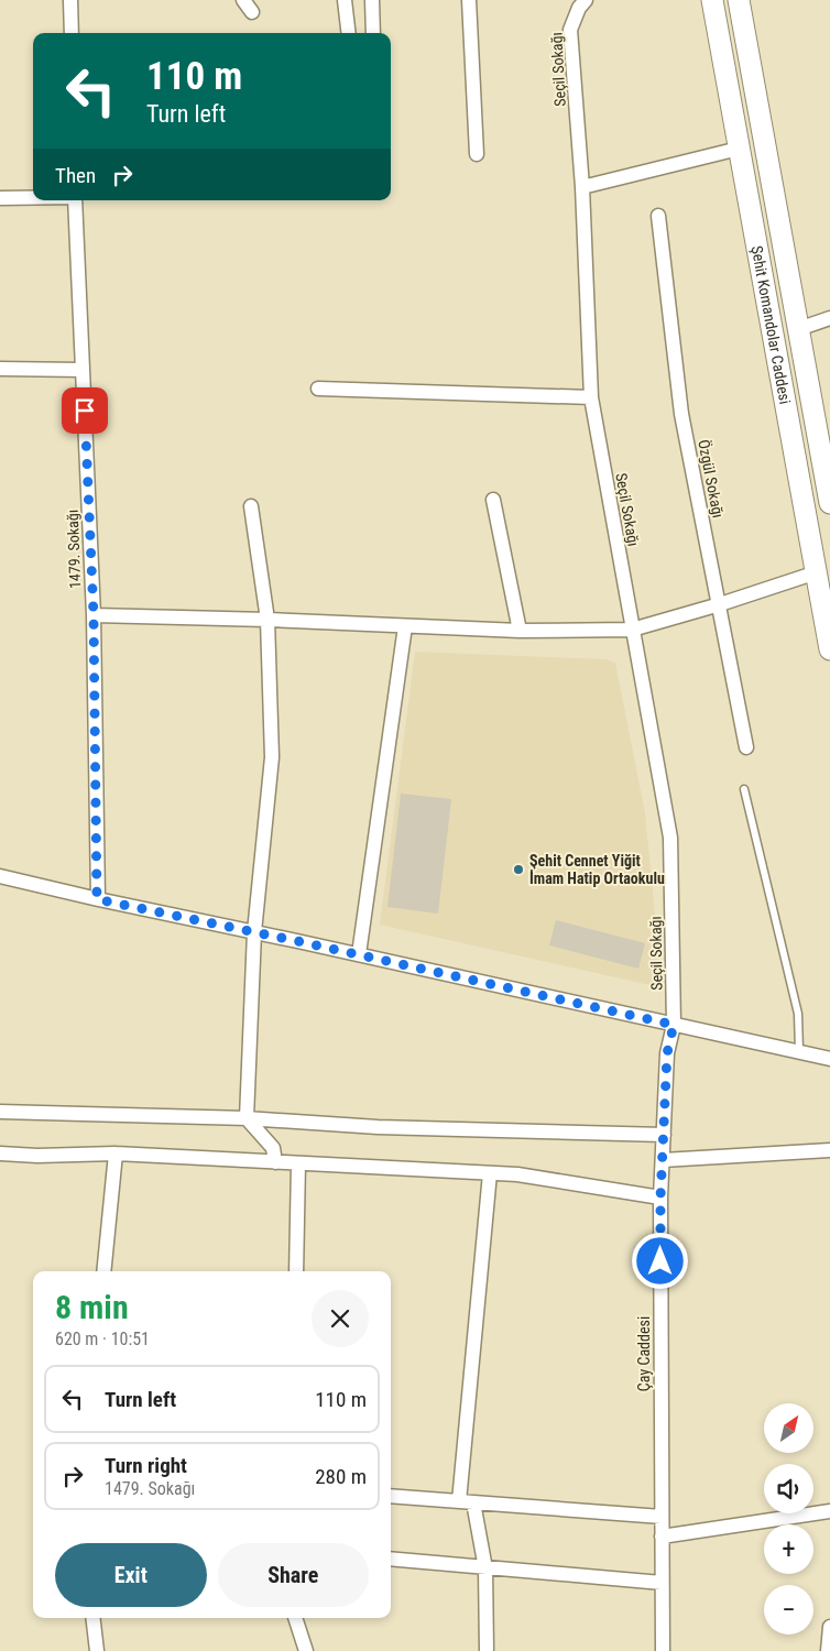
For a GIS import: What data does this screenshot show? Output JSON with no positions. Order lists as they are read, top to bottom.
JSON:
{
  "streets": {
    "main road": ["Şehit Komandolar Caddesi"],
    "street": [
      "Seçil Sokağı",
      "Özgül Sokağı",
      "1479. Sokağı",
      "Çay Caddesi"
    ]
  },
  "crossings": [
    ["Seçil Sokağı", "Çay Caddesi"]
  ],
  "places": ["Şehit Cennet Yiğit İmam Hatip Ortaokulu"],
  "north": "top right",
  "page": {
    "turn": ["110 m", "Turn left"],
    "then": "Then",
    "heading": ["8 min", "620 m · 10:51"],
    "list": [
      {
        "name": "Turn left",
        "value": "110 m"
      },
      {
        "name": "Turn right",
        "note": "1479. Sokağı",
        "value": "280 m"
      }
    ],
    "map_buttons": ["+", "−"],
    "buttons": ["Exit", "Share"]
  }
}
